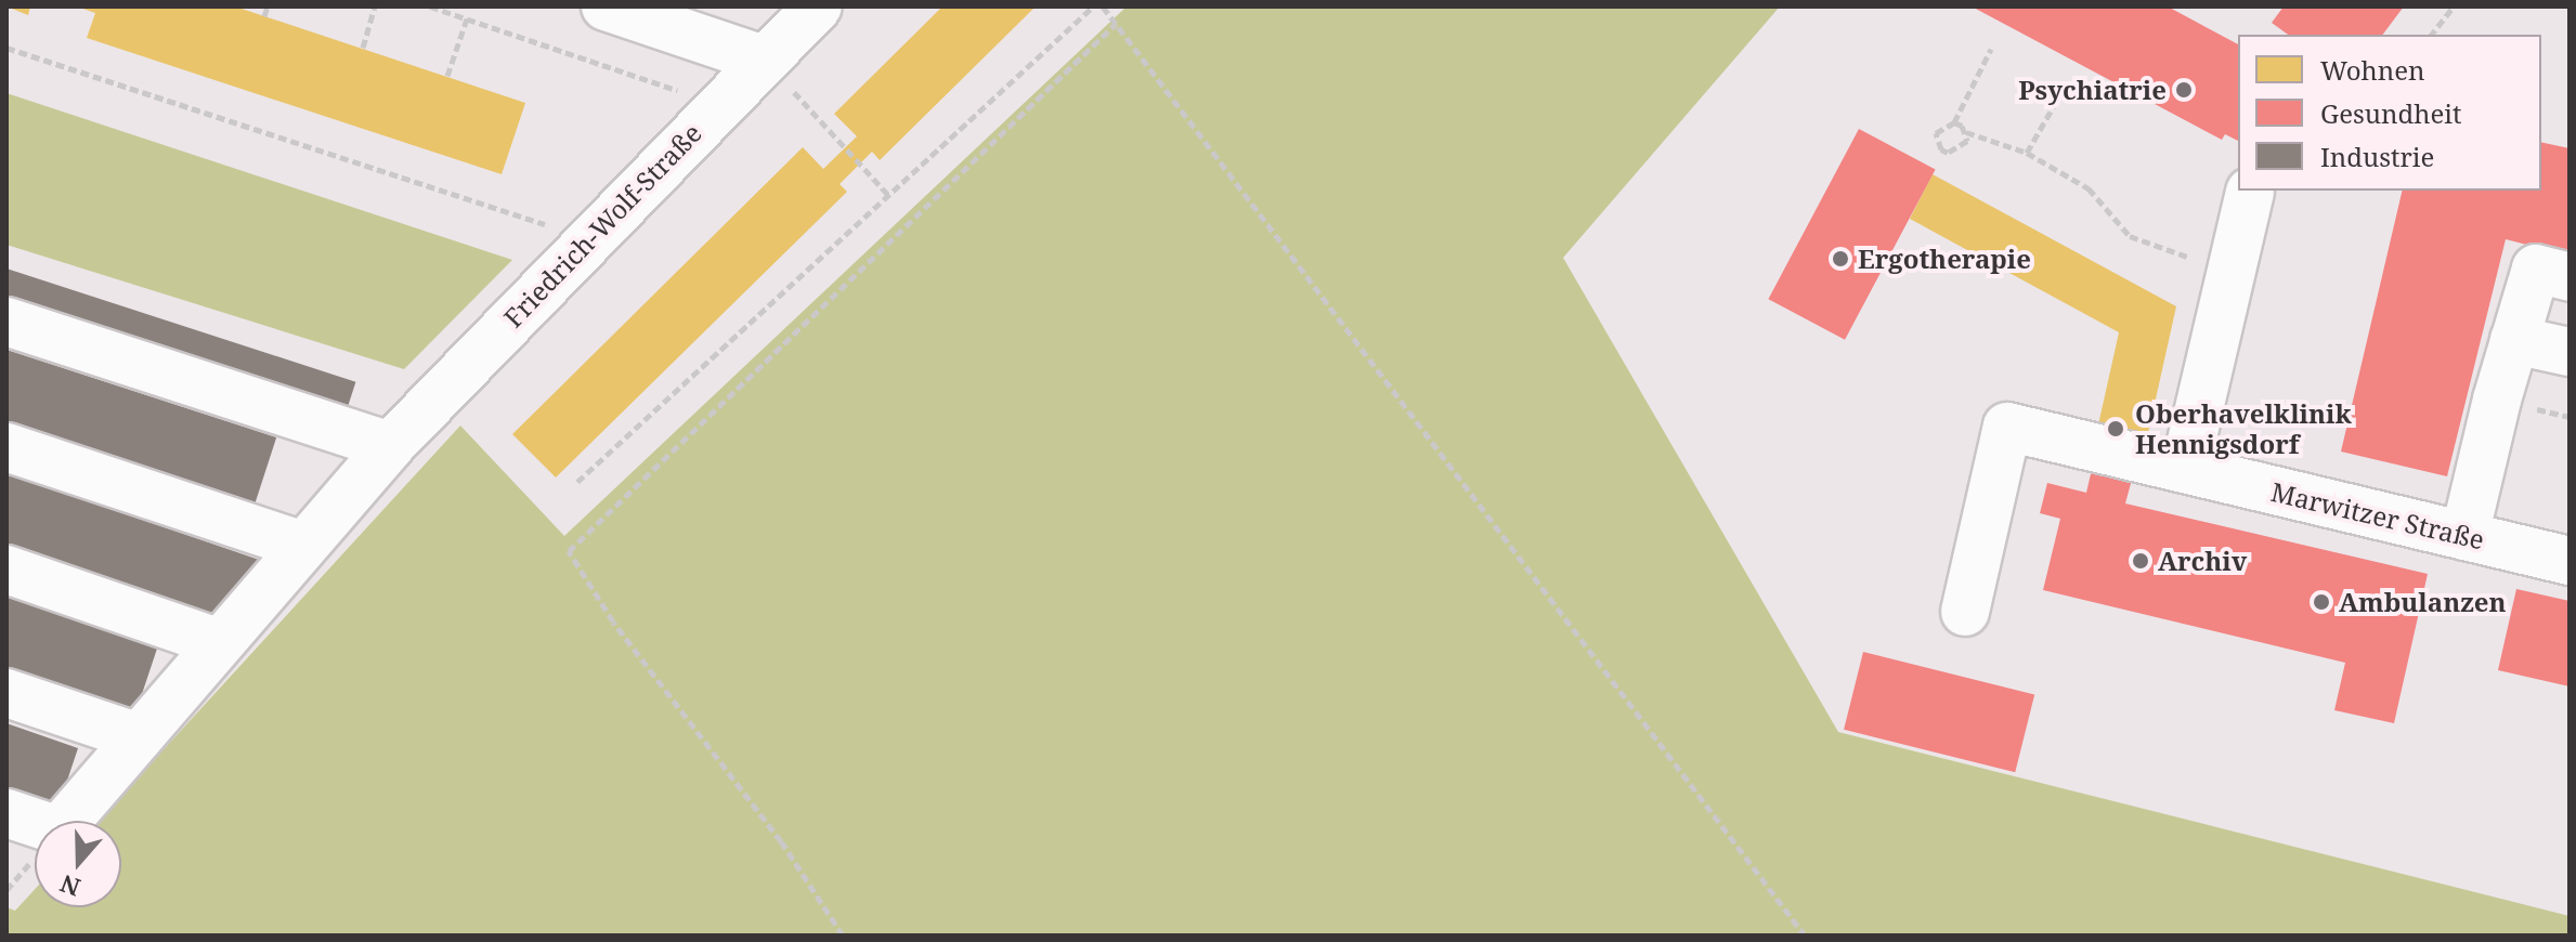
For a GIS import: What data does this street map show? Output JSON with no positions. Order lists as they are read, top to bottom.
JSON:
{
  "streets": {
    "street": ["Friedrich-Wolf-Straße", "Marwitzer Straße"]
  },
  "places": [
    "Psychiatrie",
    "Ergotherapie",
    "Oberhavelklinik Hennigsdorf",
    "Archiv",
    "Ambulanzen"
  ],
  "legend": ["Wohnen", "Gesundheit", "Industrie"],
  "north": "bottom"
}
